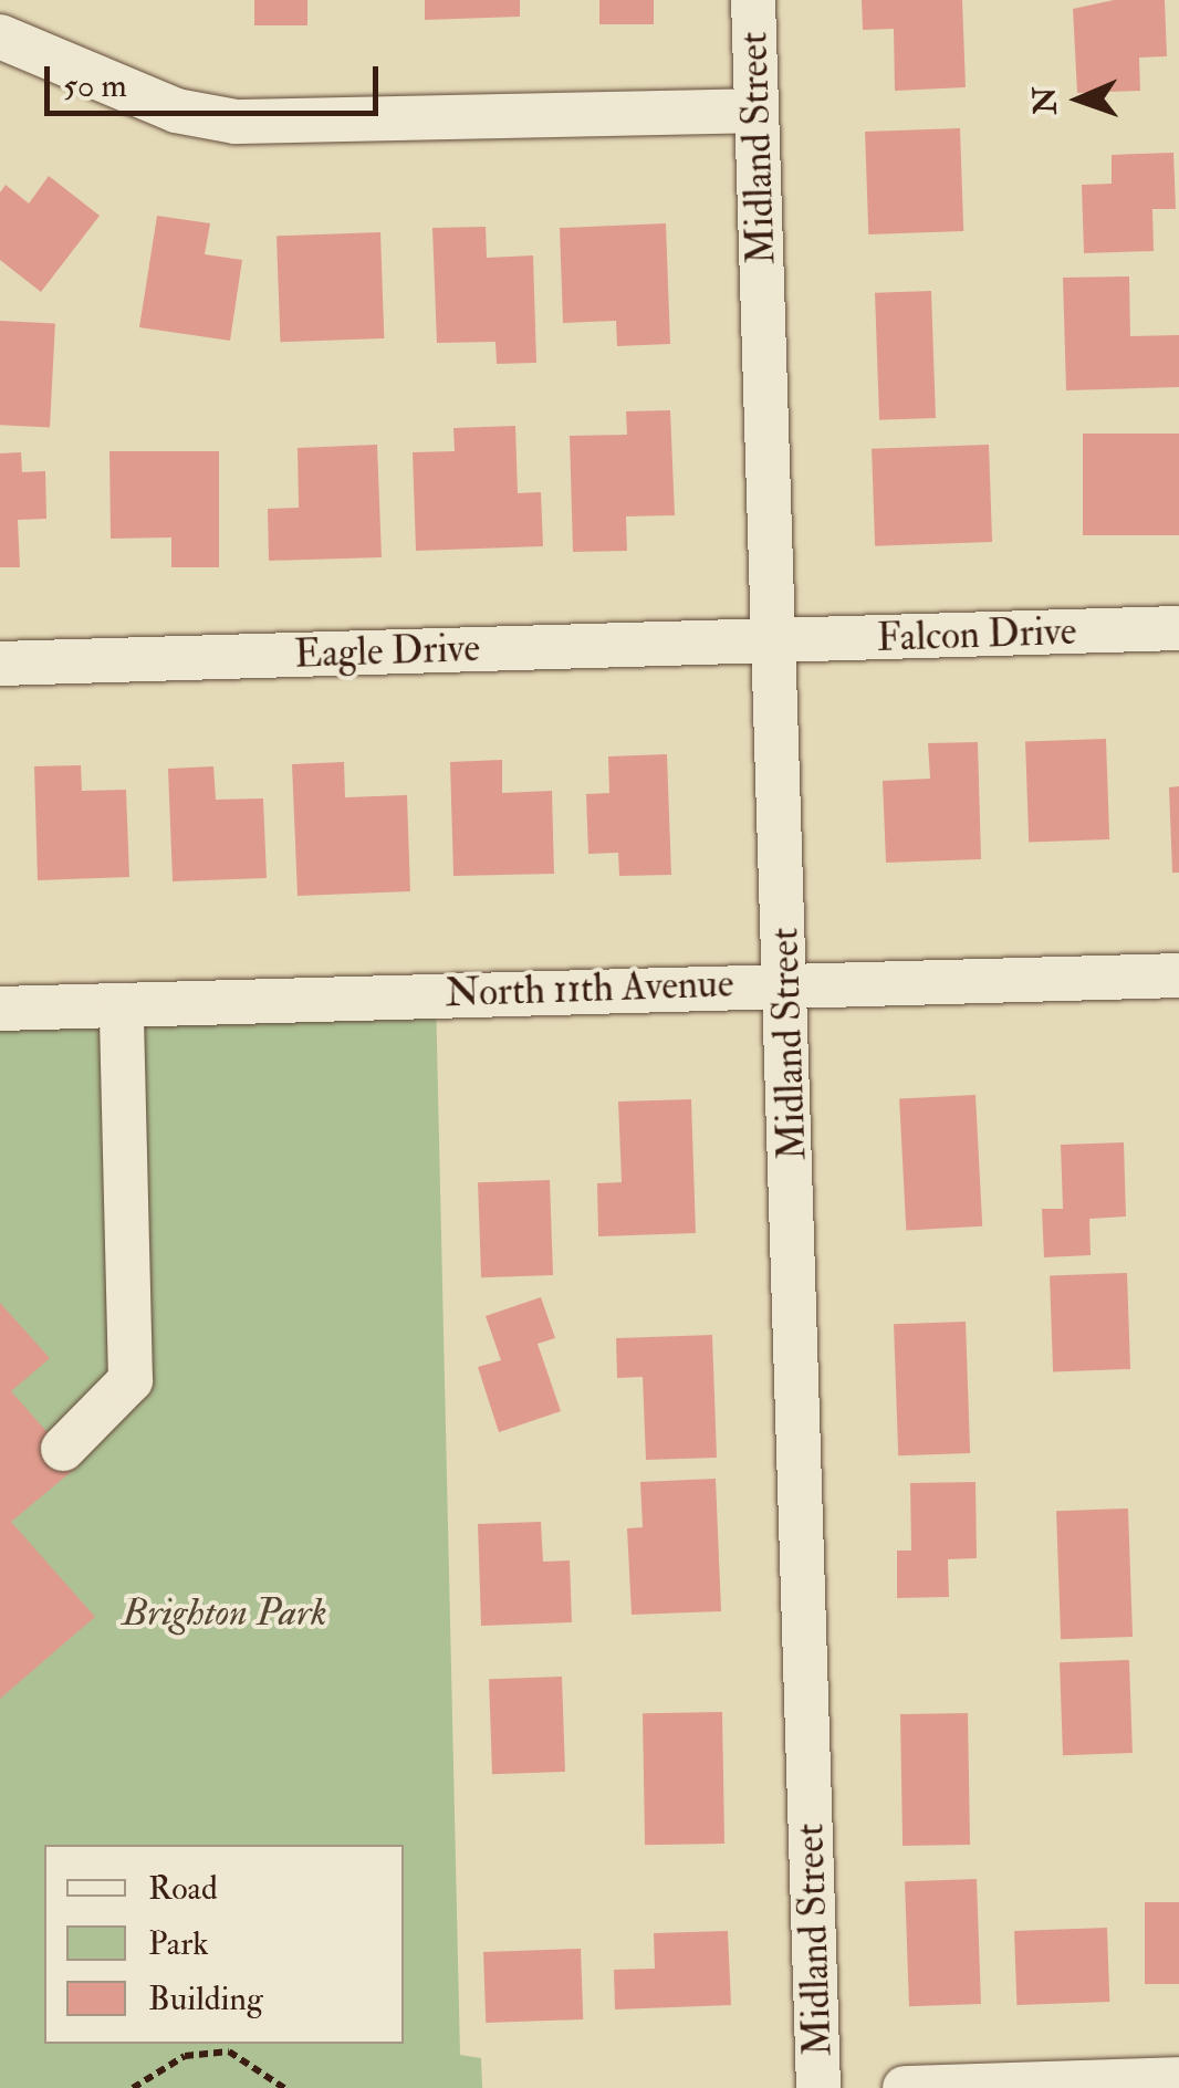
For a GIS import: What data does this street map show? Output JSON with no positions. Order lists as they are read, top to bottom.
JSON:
{
  "streets": {
    "street": [
      "Midland Street",
      "Falcon Drive",
      "Eagle Drive",
      "North 11th Avenue"
    ]
  },
  "crossings": [
    ["Midland Street", "Falcon Drive"],
    ["Midland Street", "Eagle Drive"],
    ["Midland Street", "North 11th Avenue"],
    ["Falcon Drive", "Eagle Drive"]
  ],
  "parks": ["Brighton Park"],
  "legend": ["Road", "Park", "Building"],
  "scale_bar": "50 m",
  "north": "left"
}
